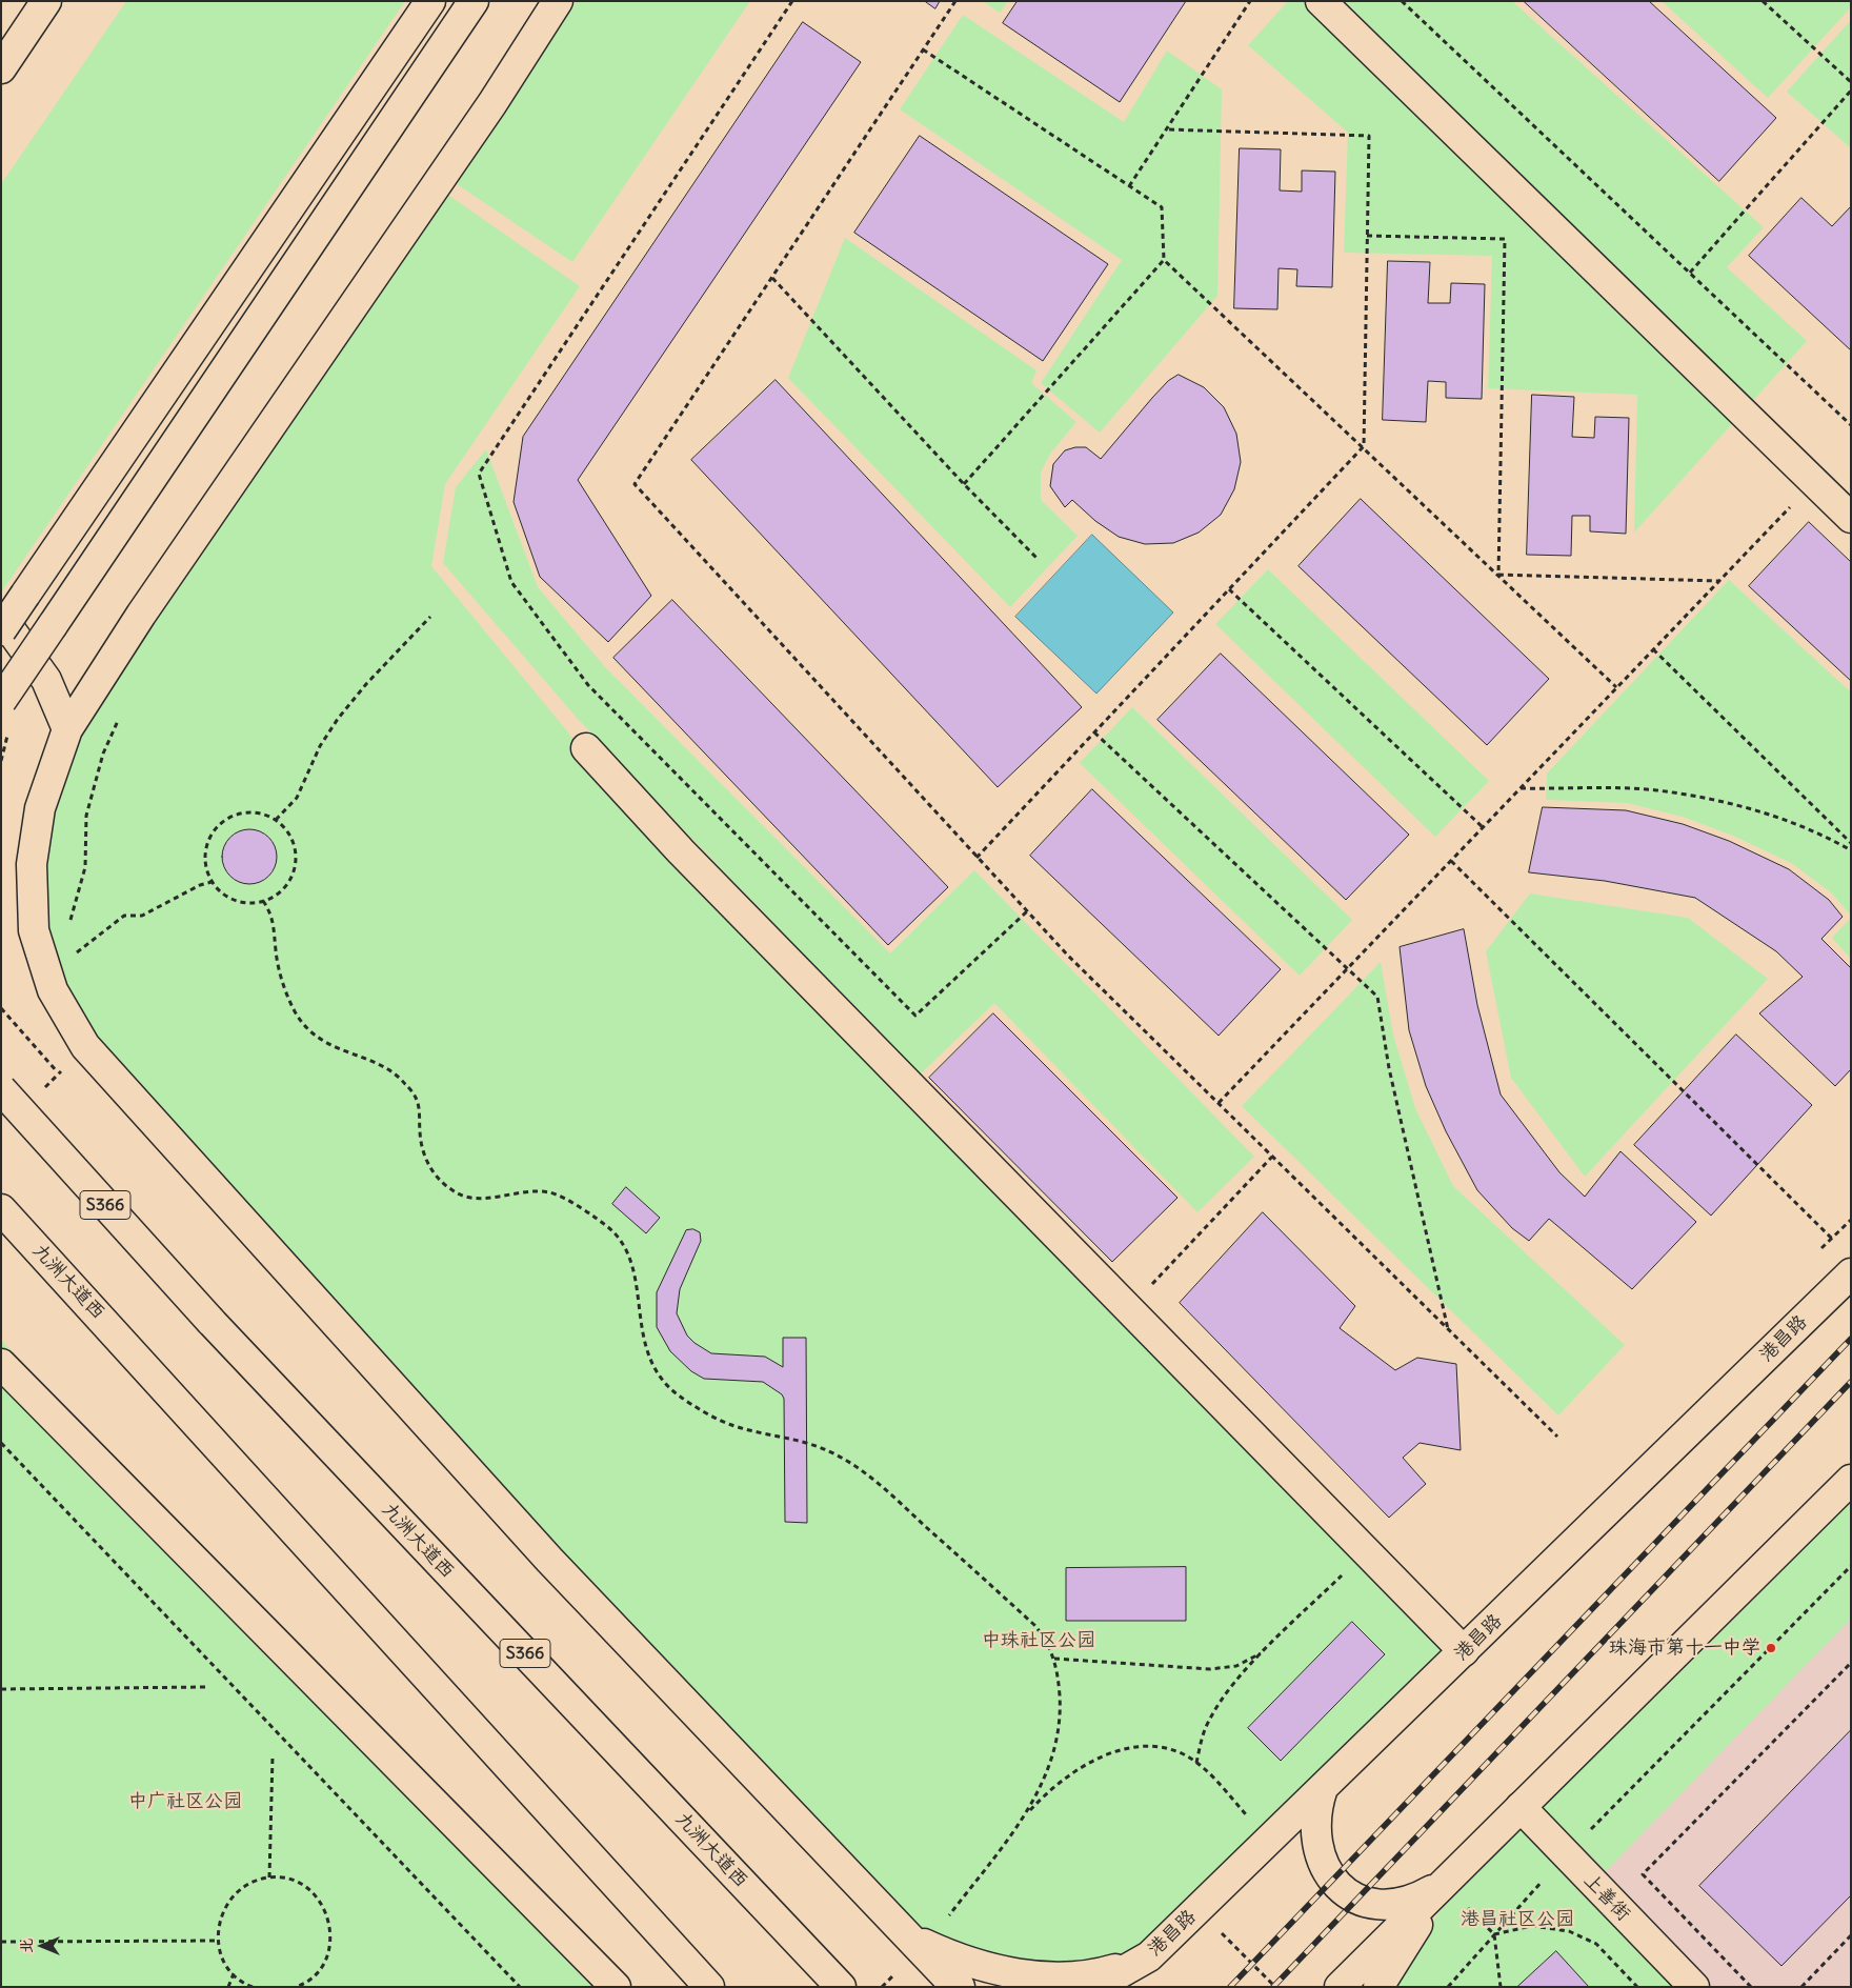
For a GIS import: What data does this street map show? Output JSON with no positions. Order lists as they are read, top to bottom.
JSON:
{
  "streets": {
    "main road": [
      "S366",
      "九洲大道西",
      "港昌路",
      "上善街"
    ]
  },
  "parks": ["中珠社区公园", "中广社区公园", "港昌社区公园"],
  "places": ["珠海市第十一中学"],
  "north": "left"
}
